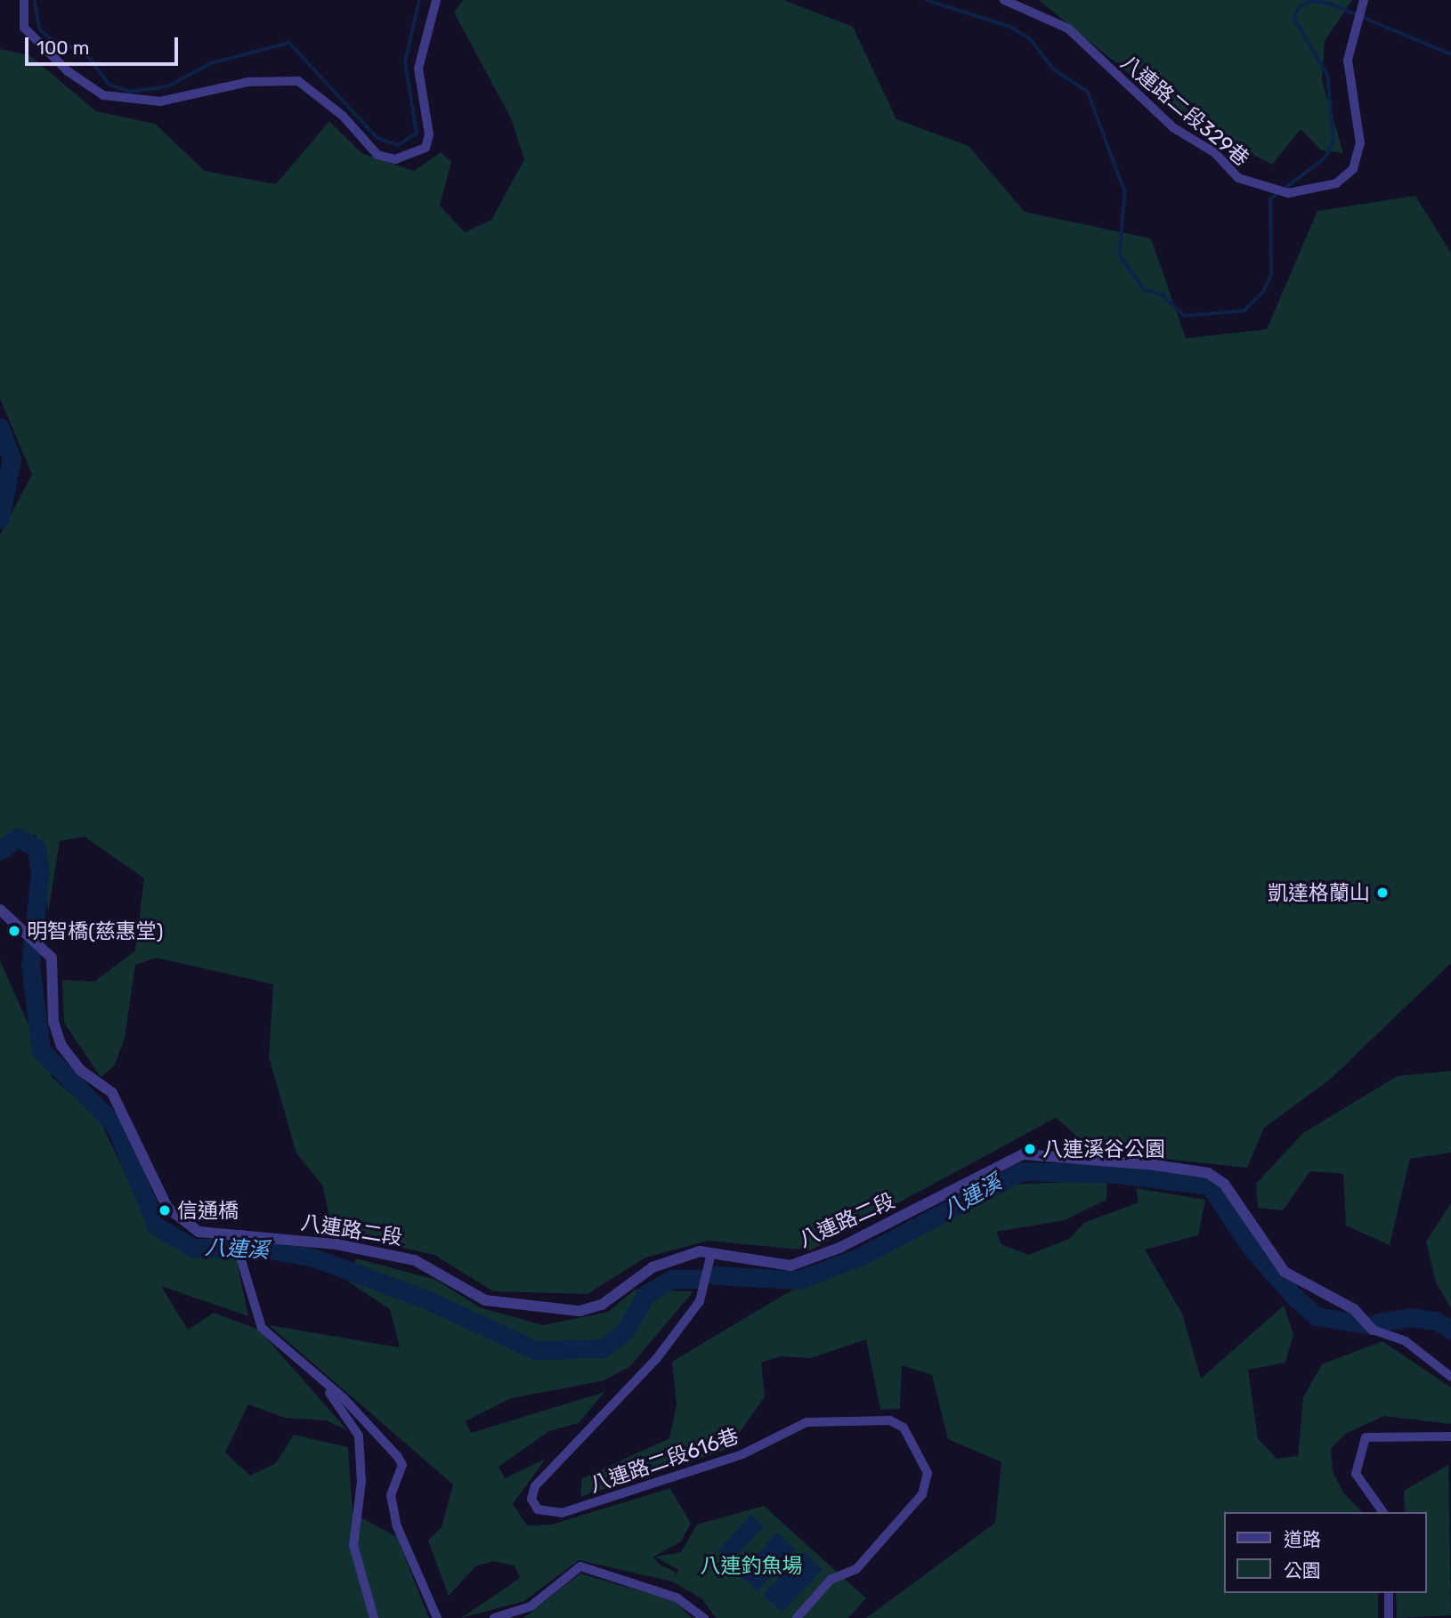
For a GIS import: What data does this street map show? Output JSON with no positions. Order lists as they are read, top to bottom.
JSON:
{
  "streets": {
    "street": ["八連路二段329巷", "八連路二段", "八連路二段616巷"]
  },
  "crossings": [
    ["八連路二段", "八連路二段616巷"]
  ],
  "water": ["八連溪"],
  "parks": ["八連釣魚場"],
  "places": [
    "凱達格蘭山",
    "明智橋(慈惠堂)",
    "八連溪谷公園",
    "信通橋"
  ],
  "legend": ["道路", "公園"],
  "scale_bar": "100 m"
}
